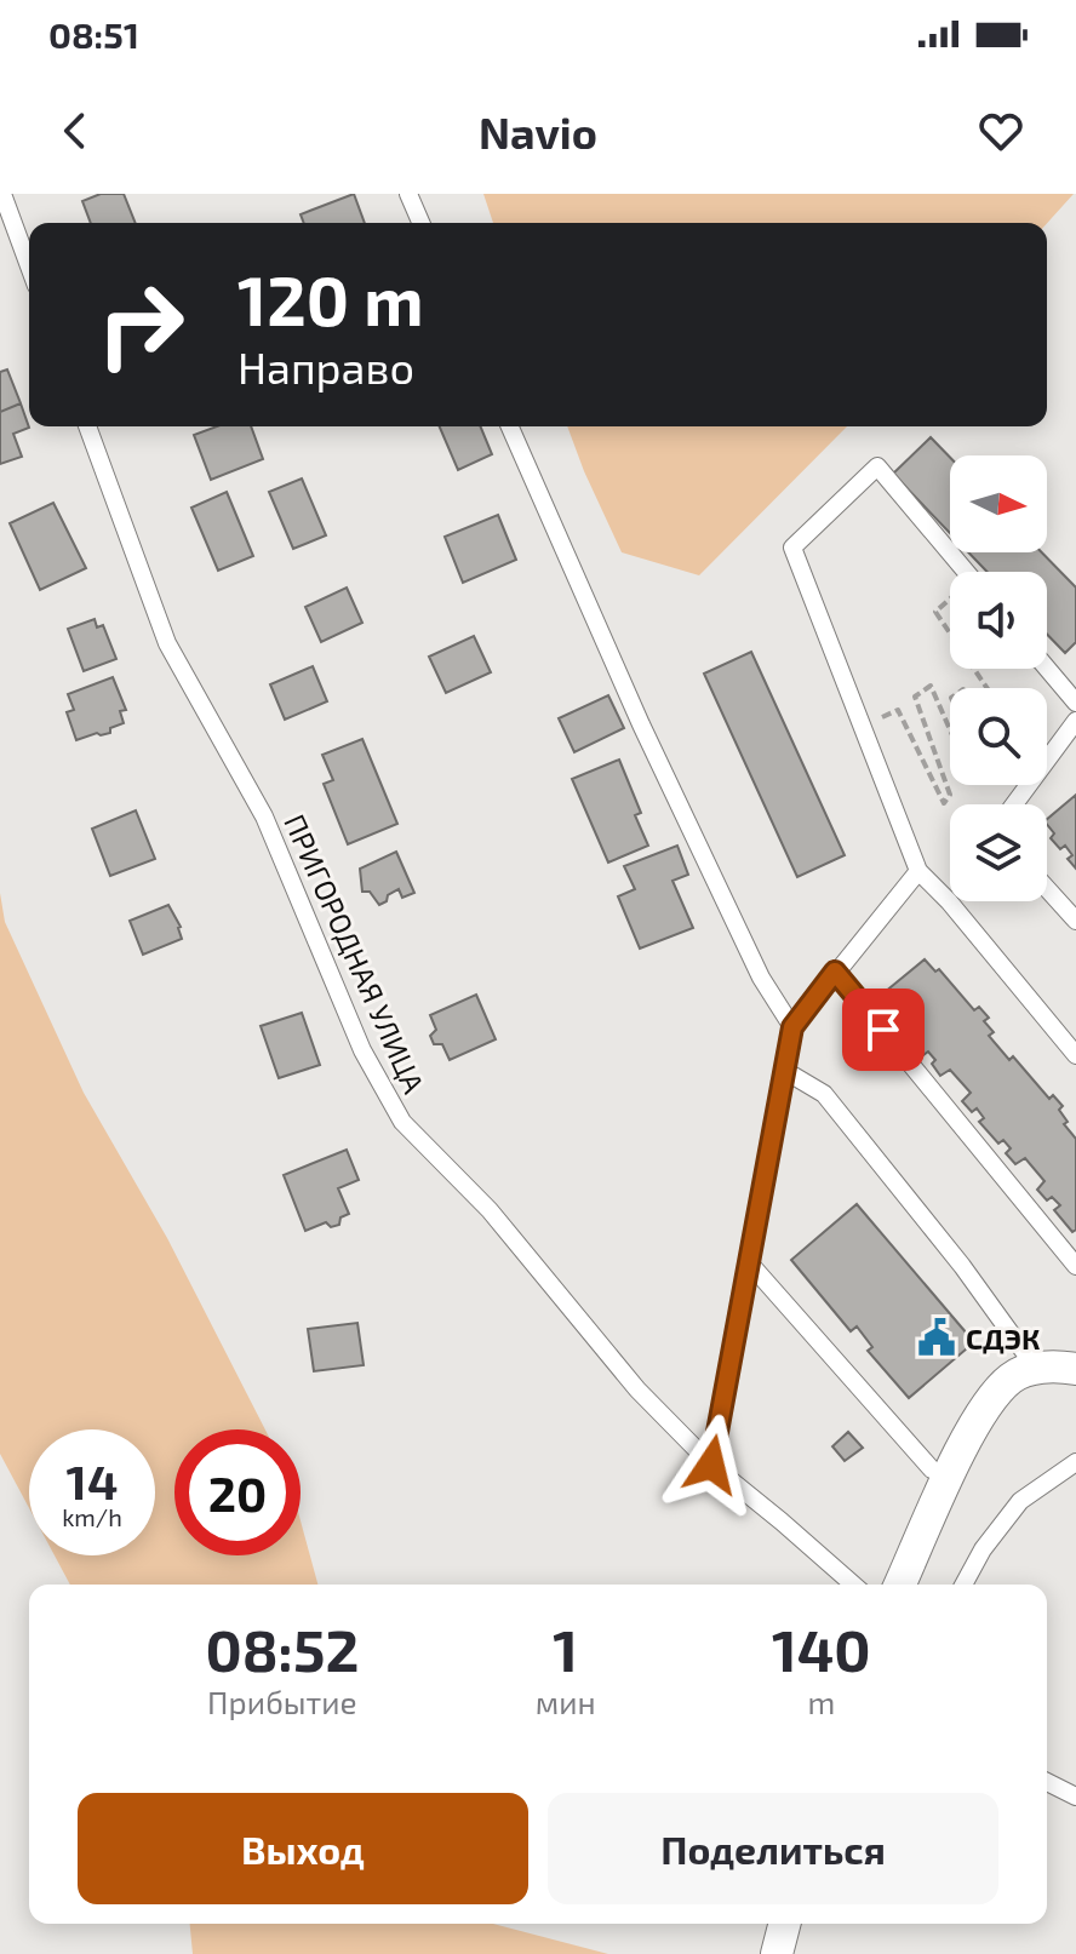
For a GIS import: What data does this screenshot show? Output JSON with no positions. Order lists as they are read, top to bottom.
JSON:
{
  "streets": {
    "lane": ["ПРИГОРОДНАЯ УЛИЦА"]
  },
  "places": {
    "public building": ["СДЭК"]
  },
  "north": "right",
  "page": {
    "status": "08:51",
    "header": "Navio",
    "turn": ["120 m", "Направо"],
    "speed": "14 km/h",
    "limit": "20",
    "eta": [
      "08:52",
      "Прибытие",
      "1",
      "мин",
      "140",
      "m"
    ],
    "buttons": ["Выход", "Поделиться"]
  }
}
